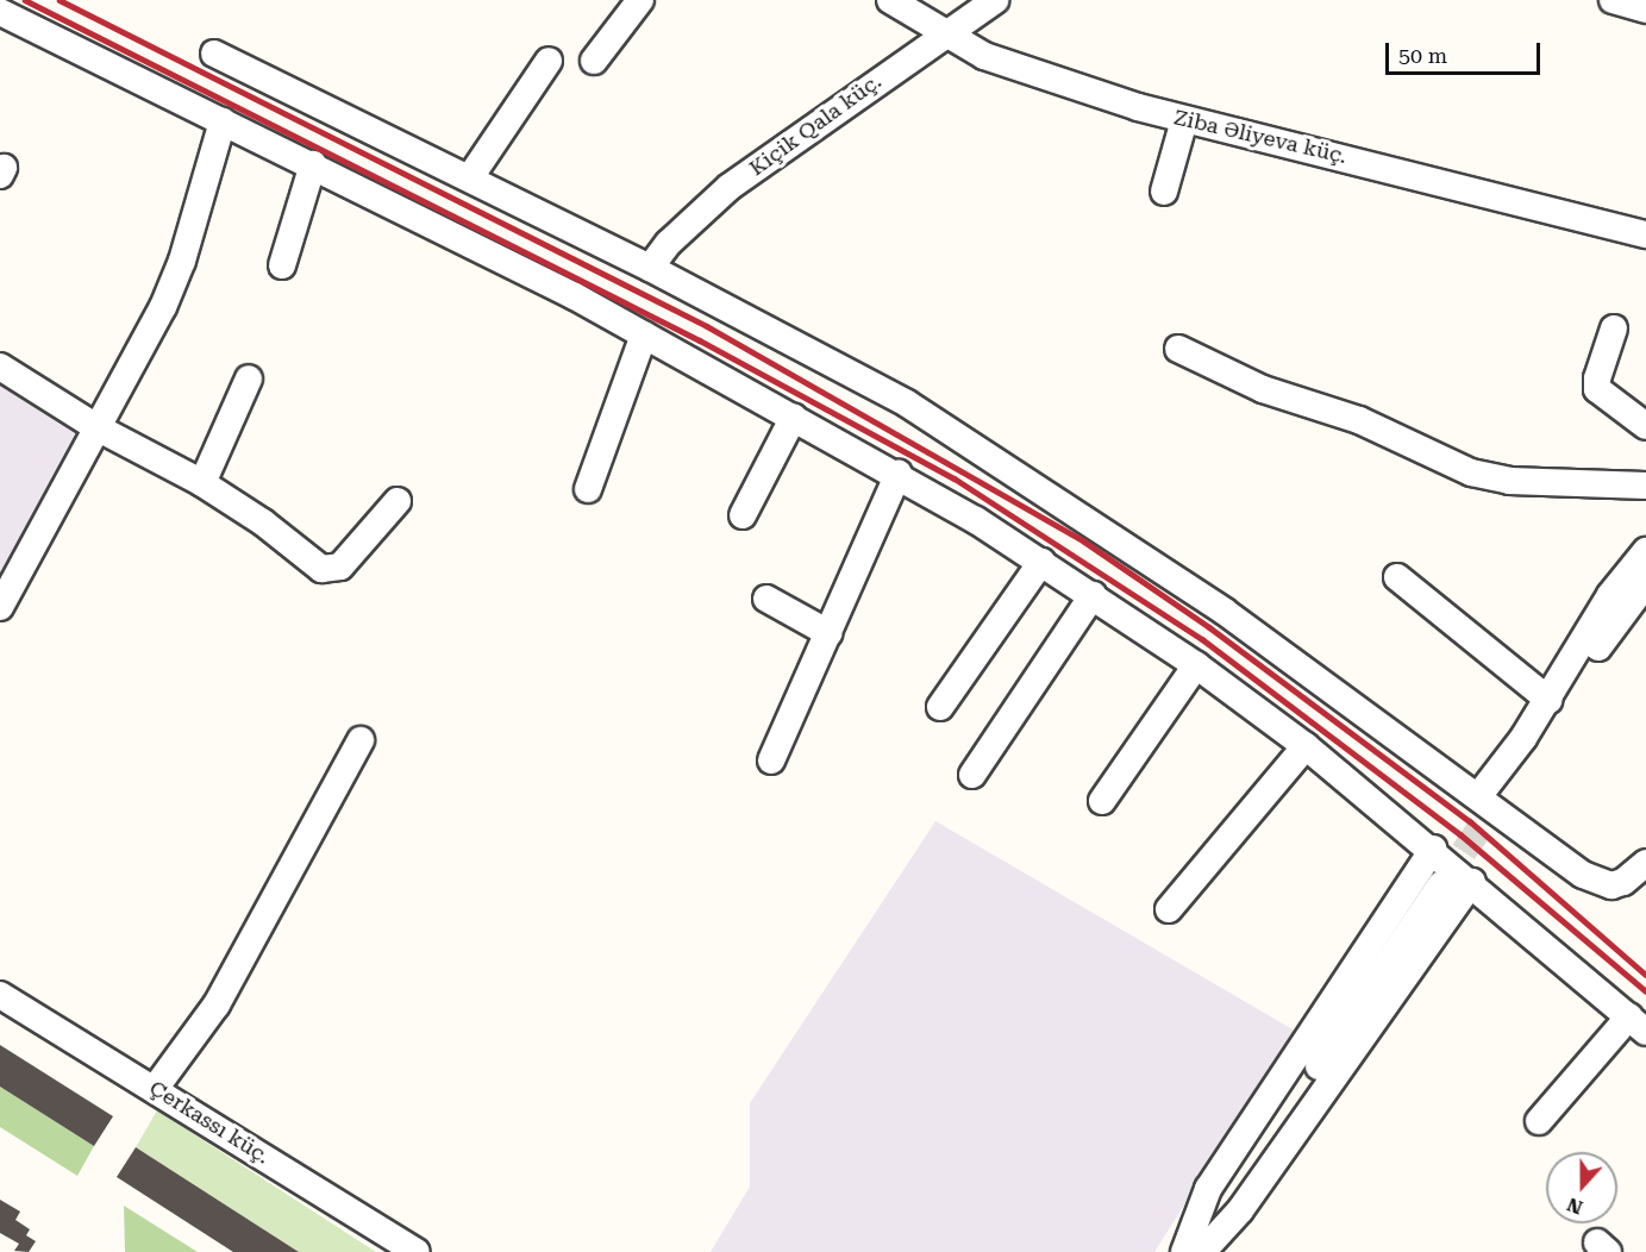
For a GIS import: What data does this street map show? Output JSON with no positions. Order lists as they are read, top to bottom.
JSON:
{
  "streets": {
    "street": ["Kiçik Qala küç.", "Ziba Əliyeva küç.", "Çerkassı küç."]
  },
  "crossings": [
    ["Kiçik Qala küç.", "Ziba Əliyeva küç."]
  ],
  "scale_bar": "50 m",
  "north": "bottom"
}
